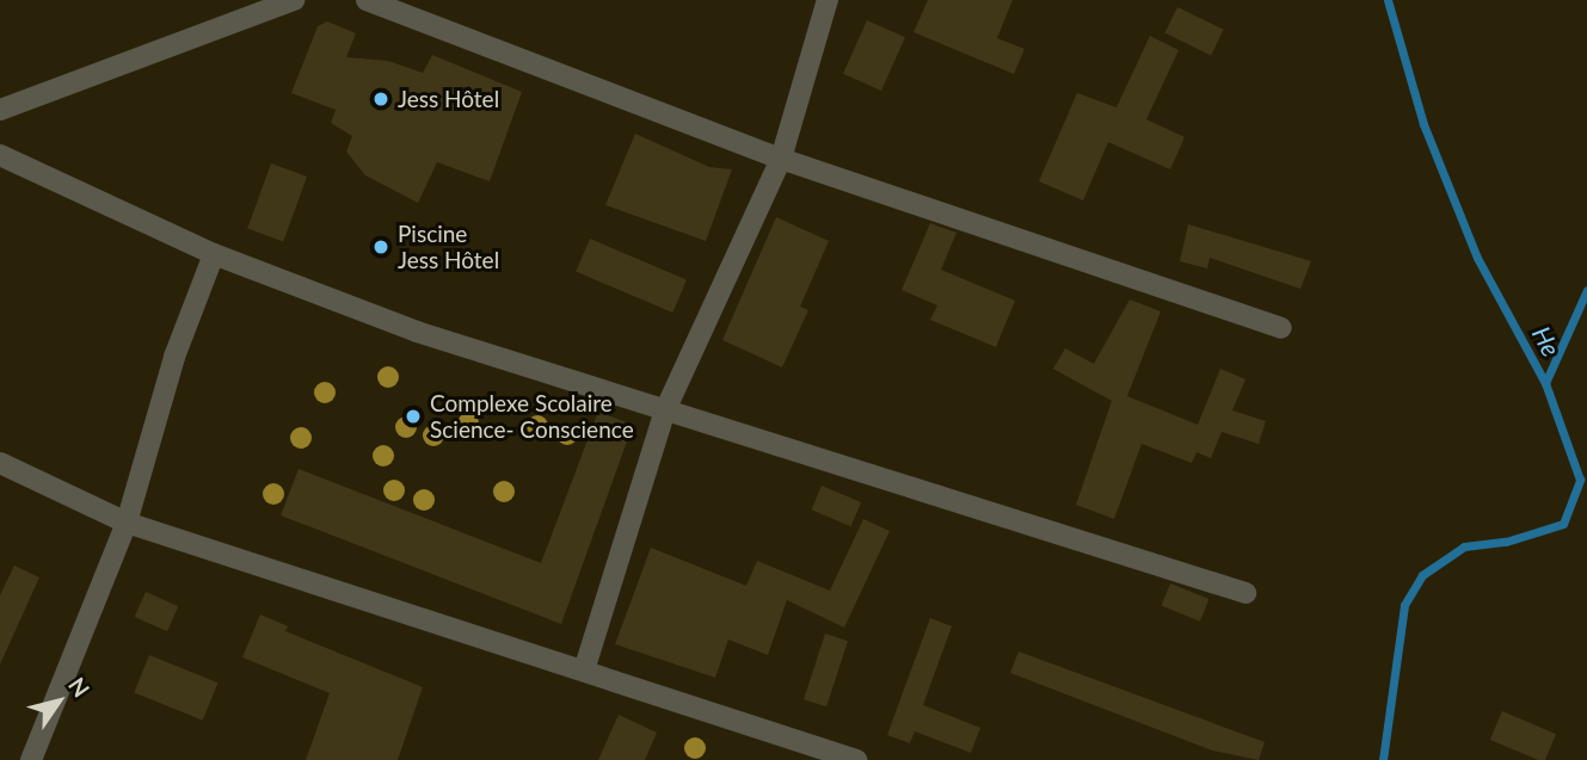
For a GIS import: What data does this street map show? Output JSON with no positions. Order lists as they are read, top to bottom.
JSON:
{
  "water": ["He"],
  "places": ["Jess Hôtel", "Piscine Jess Hôtel", "Complexe Scolaire Science- Conscience"],
  "north": "top right"
}
